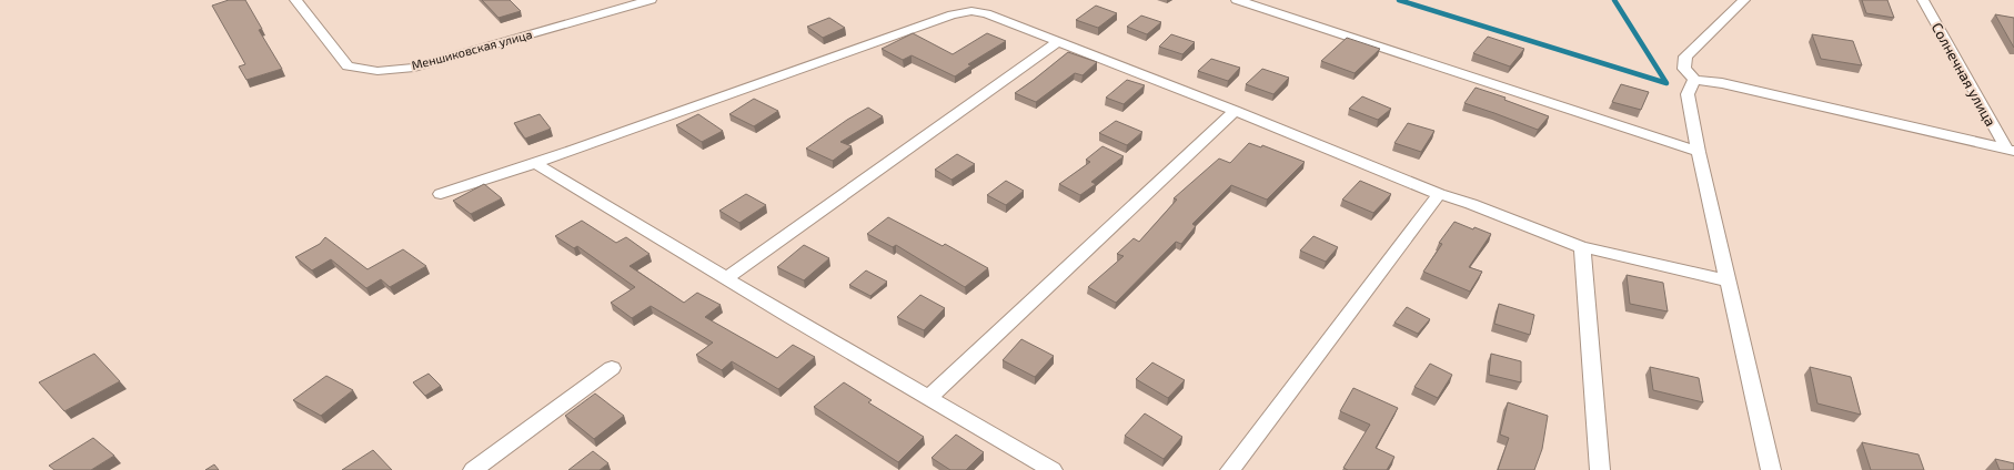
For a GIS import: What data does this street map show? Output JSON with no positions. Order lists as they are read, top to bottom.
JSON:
{
  "streets": {
    "street": ["Меншиковская улица", "Солнечная улица"]
  }
}
